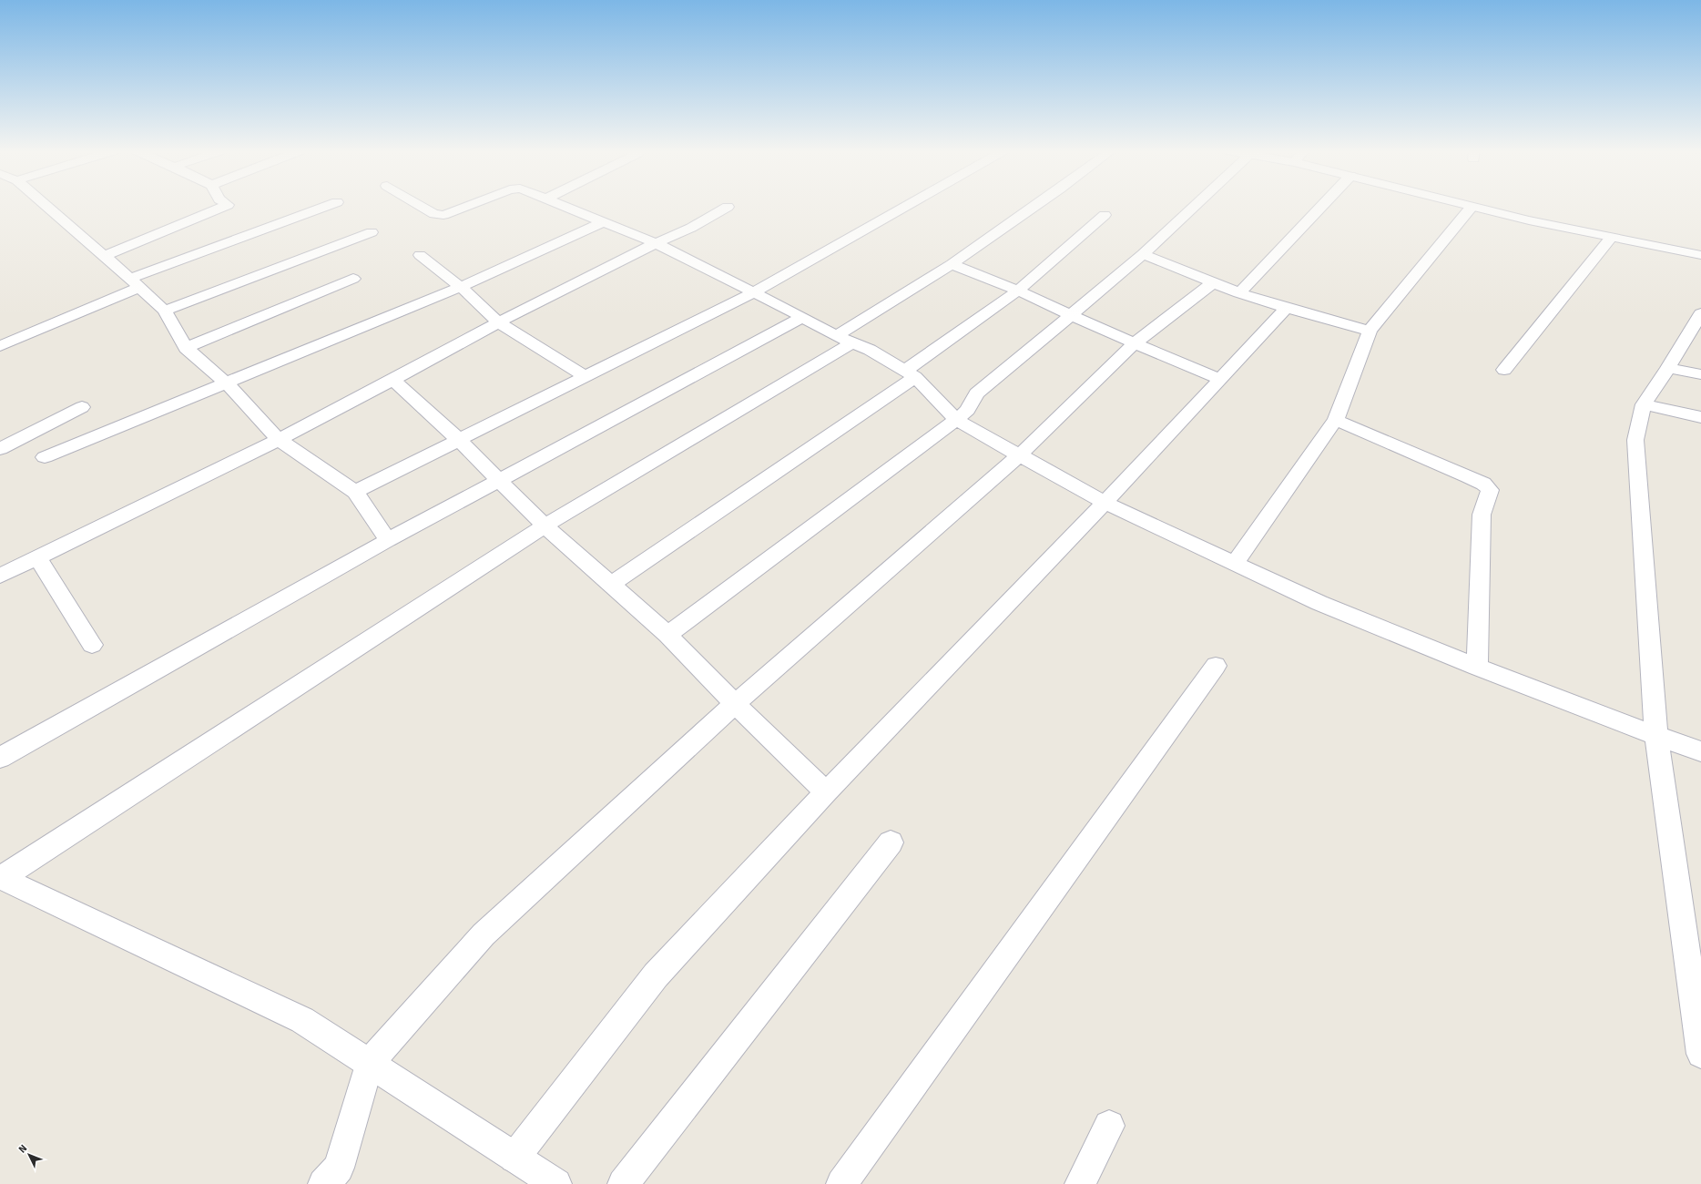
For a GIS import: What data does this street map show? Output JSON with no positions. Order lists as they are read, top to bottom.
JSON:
{
  "north": "top left"
}
